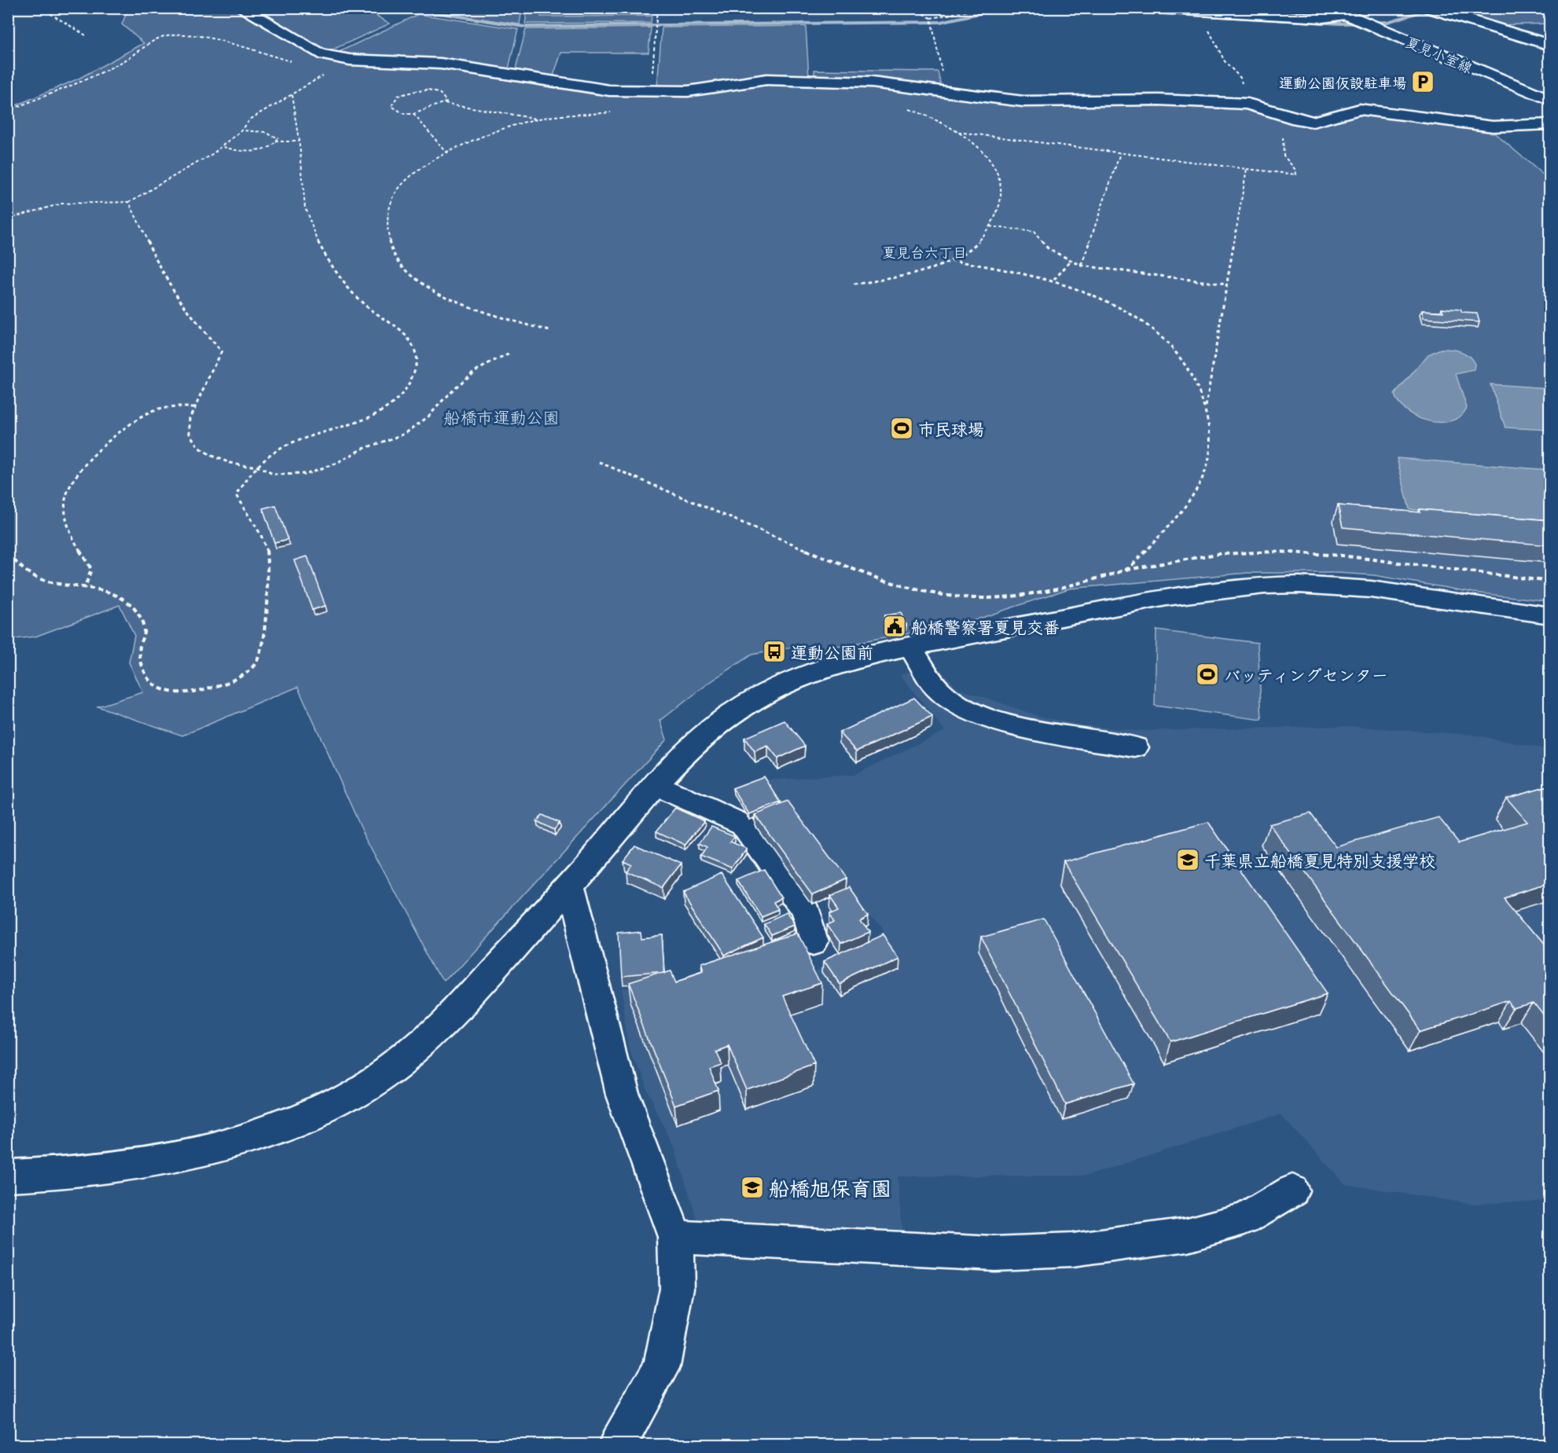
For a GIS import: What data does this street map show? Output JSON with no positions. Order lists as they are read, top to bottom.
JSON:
{
  "streets": {
    "street": ["夏見小室線"]
  },
  "districts": ["夏見台六丁目"],
  "parks": ["船橋市運動公園"],
  "places": {
    "parking": ["運動公園仮設駐車場"],
    "sports": ["市民球場", "バッティングセンター"],
    "public building": ["船橋警察署夏見交番"],
    "bus stop": ["運動公園前"],
    "school or university": ["千葉県立船橋夏見特別支援学校", "船橋旭保育園"]
  }
}
